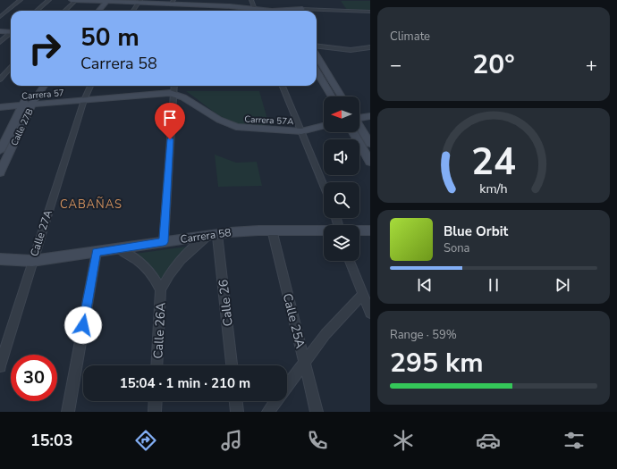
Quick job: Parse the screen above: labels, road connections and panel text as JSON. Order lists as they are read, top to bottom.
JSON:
{
  "streets": {
    "main road": [
      "Carrera 57",
      "Carrera 57A",
      "Calle 27B",
      "Carrera 58"
    ],
    "street": [
      "Calle 27A",
      "Calle 26",
      "Calle 25A",
      "Calle 26A"
    ]
  },
  "crossings": [
    ["Carrera 57", "Carrera 57A"],
    ["Carrera 57", "Calle 27B"],
    ["Carrera 57", "Calle 27A"],
    ["Calle 27A", "Carrera 58"],
    ["Carrera 58", "Calle 26"],
    ["Carrera 58", "Calle 25A"],
    ["Carrera 58", "Calle 26A"],
    ["Calle 26", "Calle 26A"]
  ],
  "districts": ["CABAÑAS"],
  "north": "left",
  "page": {
    "tile": [
      "Climate",
      ["Range · 59%", "295 km"]
    ],
    "turn": ["50 m", "Carrera 58"],
    "heat": ["−", "20°", "+"],
    "song": ["Blue Orbit", "Sona"],
    "limit": "30",
    "trip": "15:04 · 1 min · 210 m",
    "tabs": "15:03",
    "gauge": ["24", "km/h"]
  }
}
